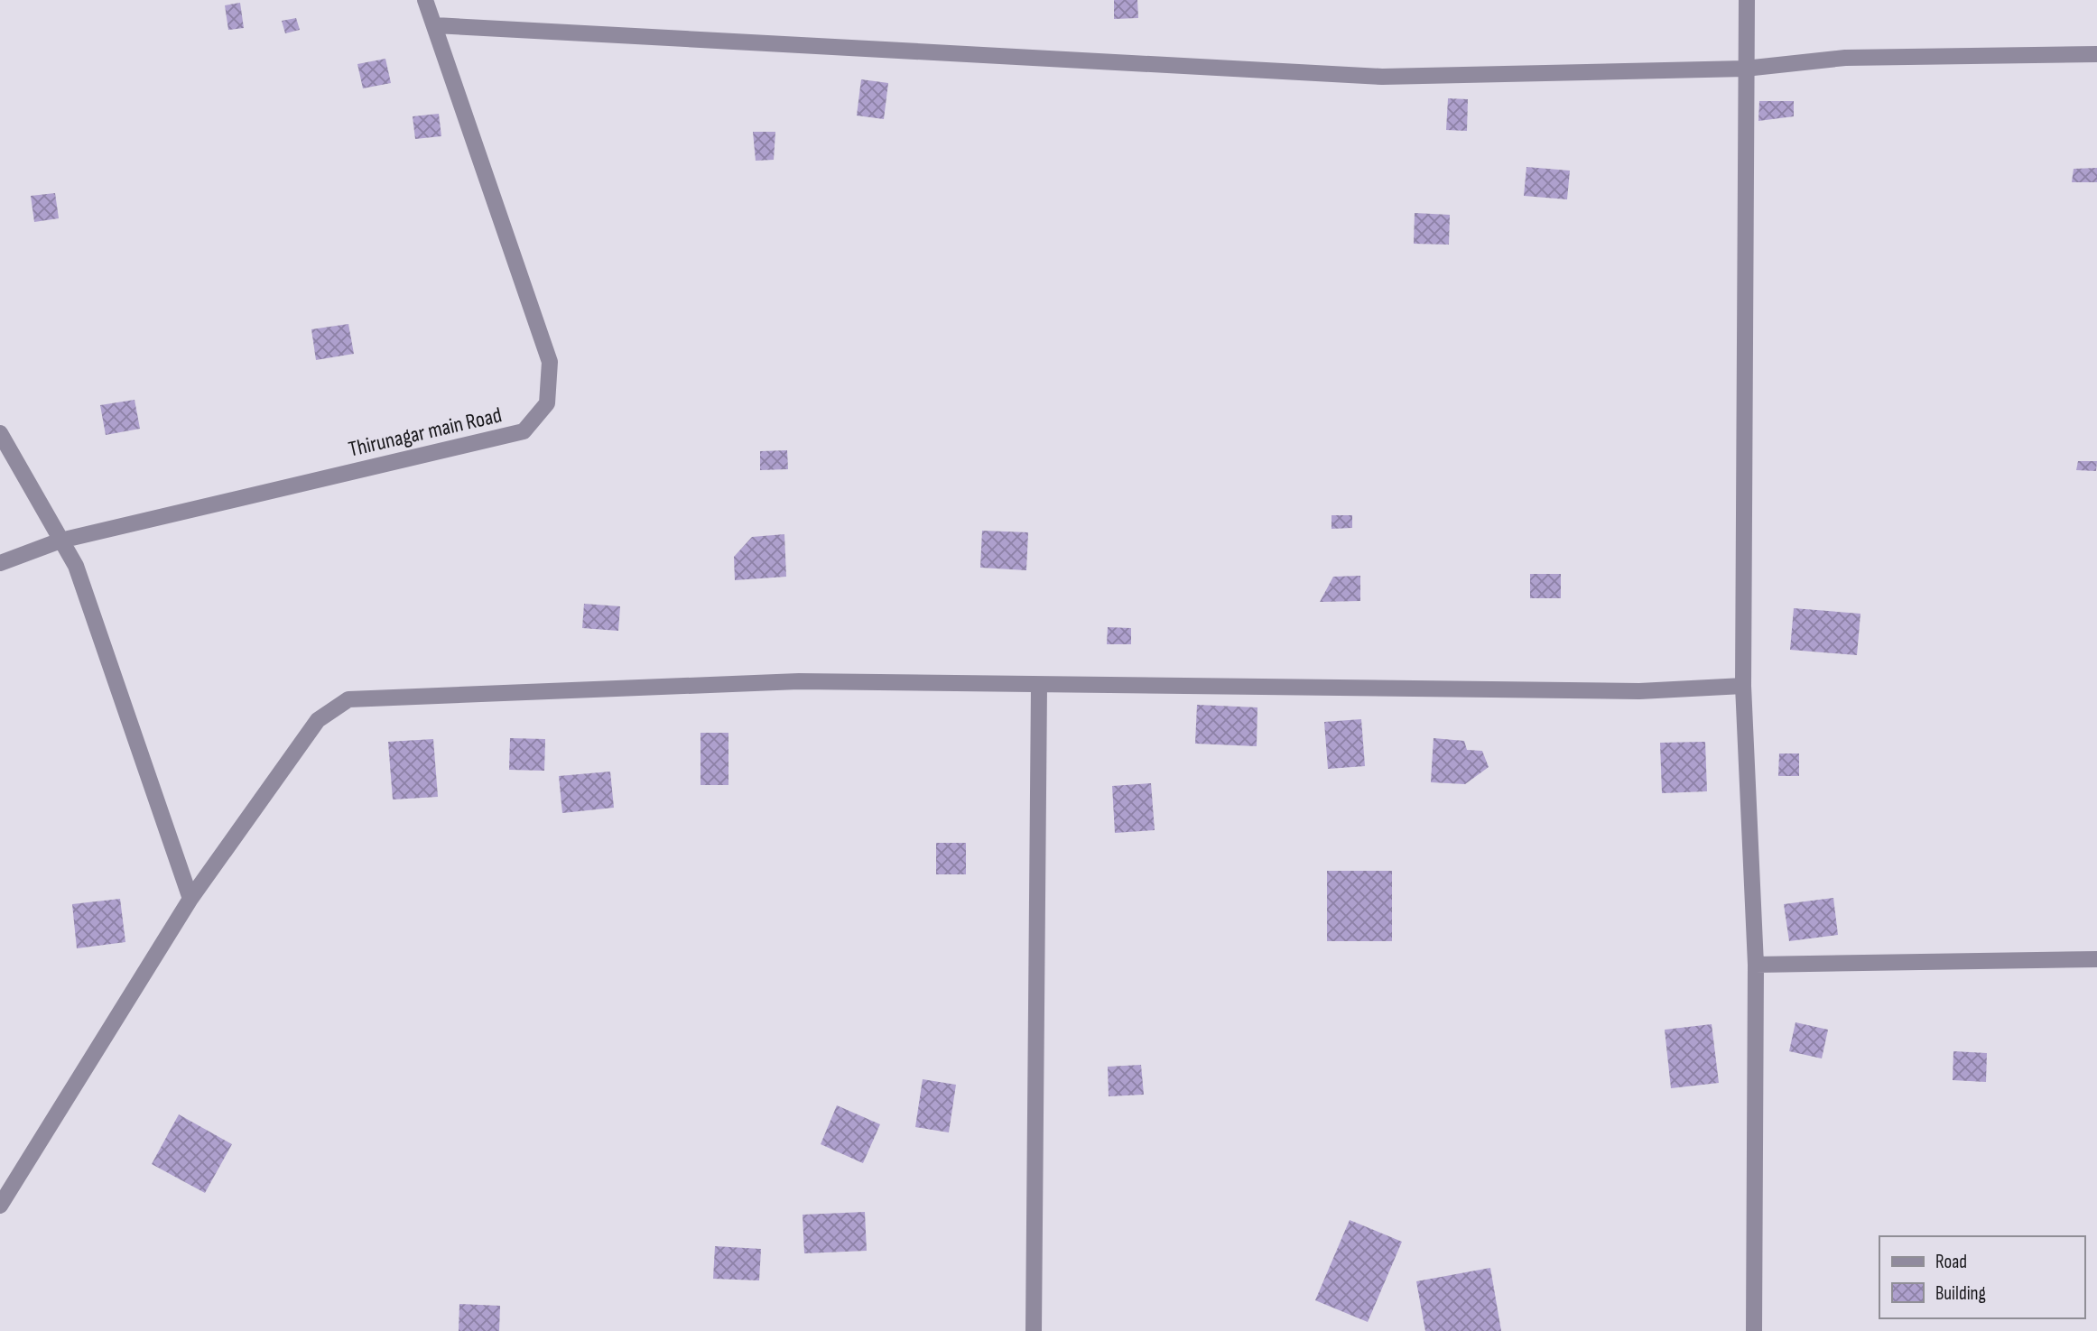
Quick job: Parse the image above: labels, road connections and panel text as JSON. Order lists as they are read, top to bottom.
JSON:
{
  "streets": {
    "street": ["Thirunagar main Road"]
  },
  "legend": ["Road", "Building"]
}
